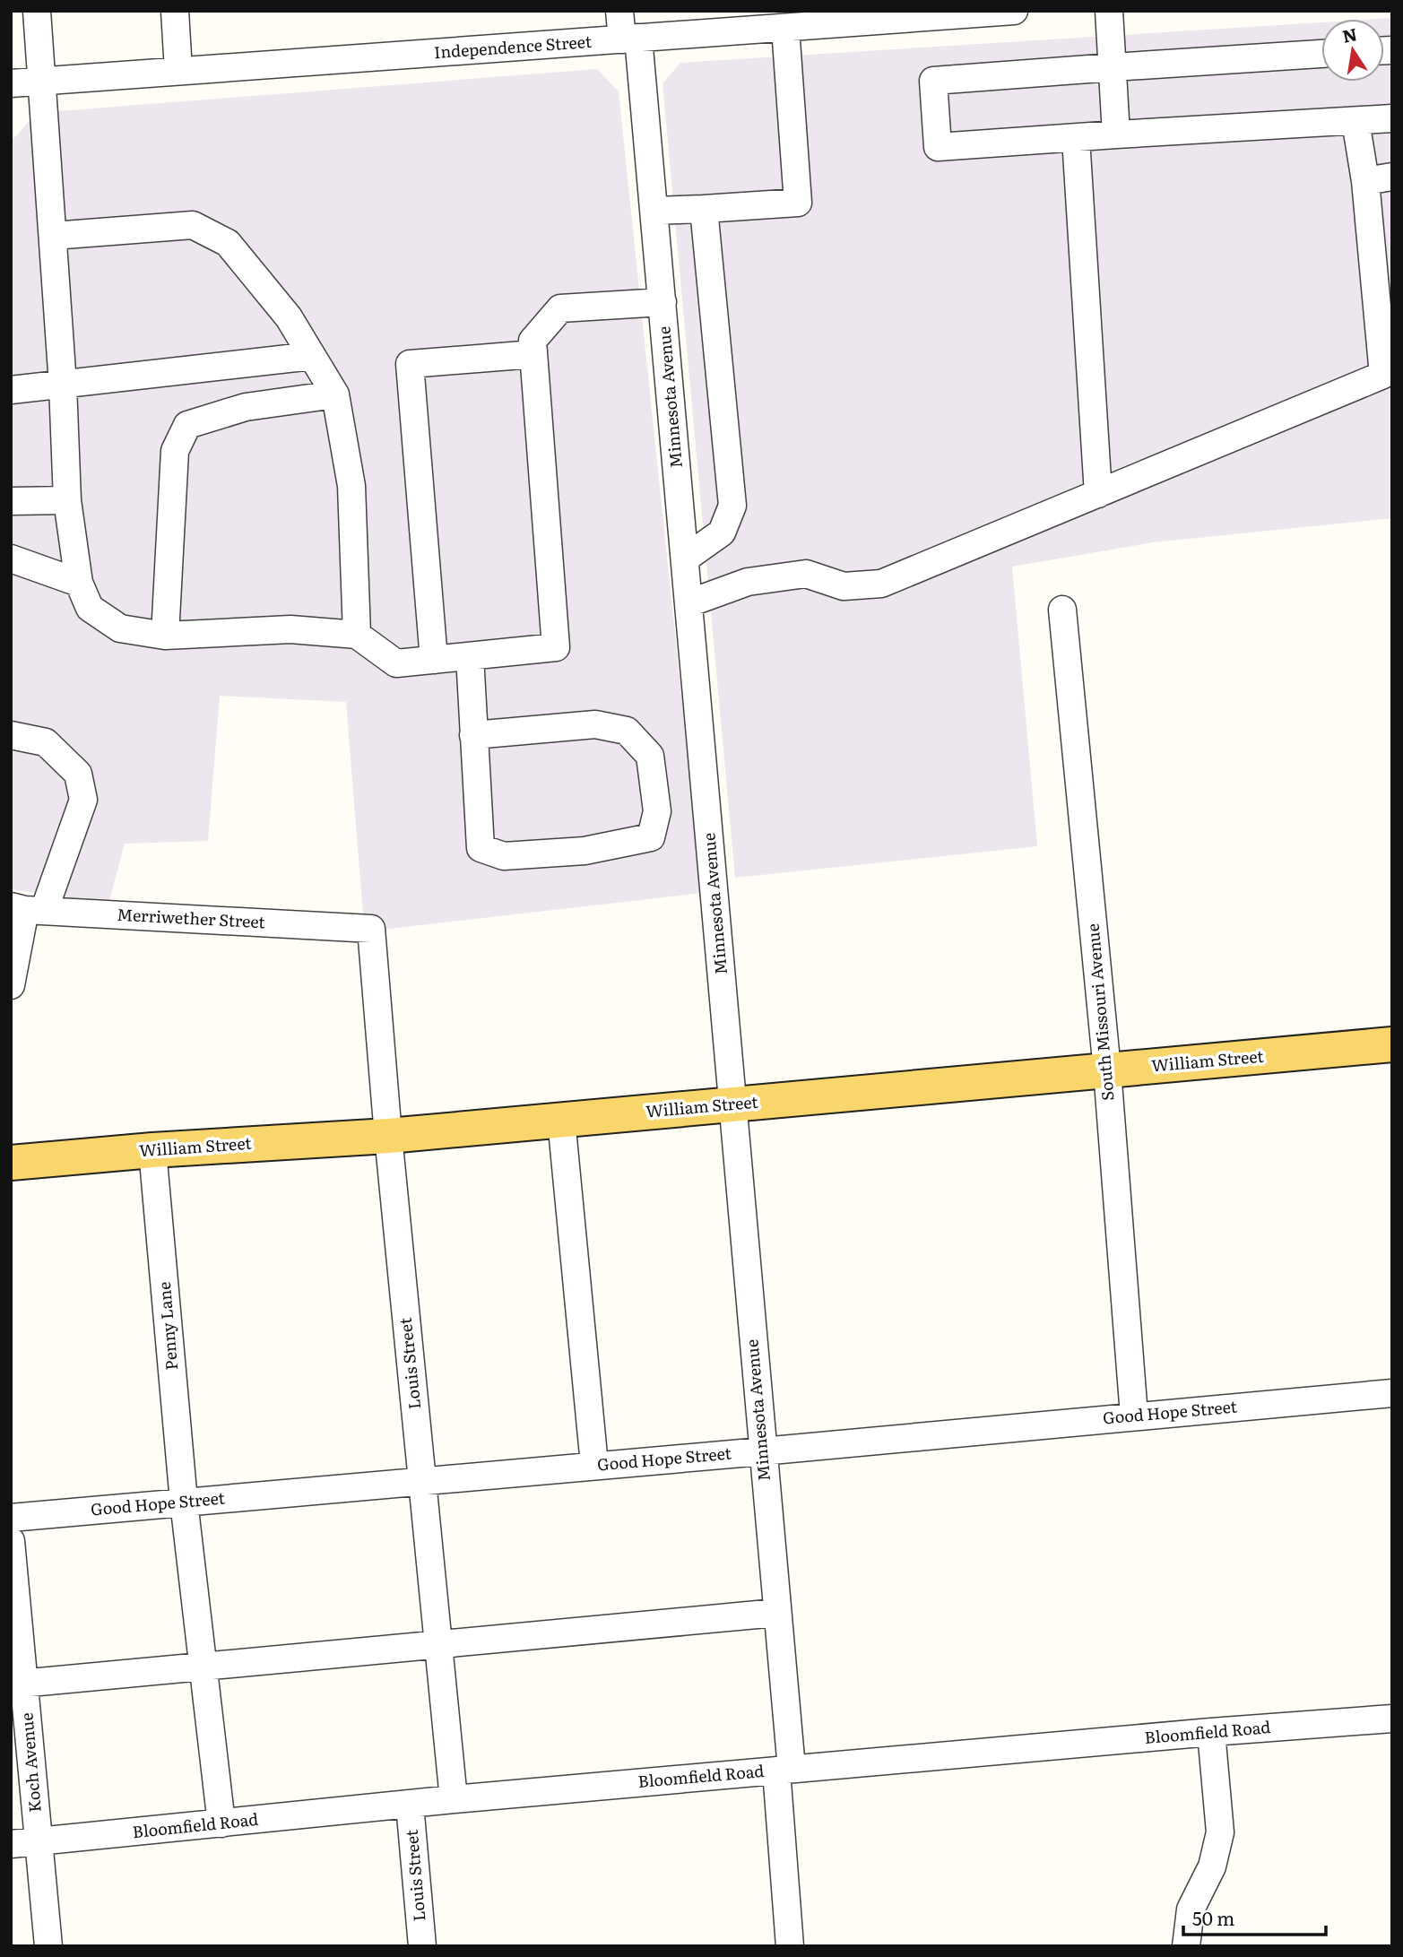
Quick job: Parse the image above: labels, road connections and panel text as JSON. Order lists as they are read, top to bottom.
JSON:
{
  "streets": {
    "main road": ["William Street"],
    "street": [
      "Independence Street",
      "Minnesota Avenue",
      "Merriwether Street",
      "South Missouri Avenue",
      "Penny Lane",
      "Louis Street",
      "Good Hope Street",
      "Bloomfield Road",
      "Koch Avenue"
    ]
  },
  "crossings": [
    ["Independence Street", "Minnesota Avenue"],
    ["Minnesota Avenue", "William Street"],
    ["Minnesota Avenue", "Good Hope Street"],
    ["Minnesota Avenue", "Bloomfield Road"],
    ["Merriwether Street", "Louis Street"],
    ["South Missouri Avenue", "William Street"],
    ["South Missouri Avenue", "Good Hope Street"],
    ["William Street", "Penny Lane"],
    ["William Street", "Louis Street"],
    ["Penny Lane", "Good Hope Street"],
    ["Penny Lane", "Bloomfield Road"],
    ["Louis Street", "Good Hope Street"],
    ["Louis Street", "Bloomfield Road"],
    ["Bloomfield Road", "Koch Avenue"]
  ],
  "scale_bar": "50 m",
  "north": "top"
}
